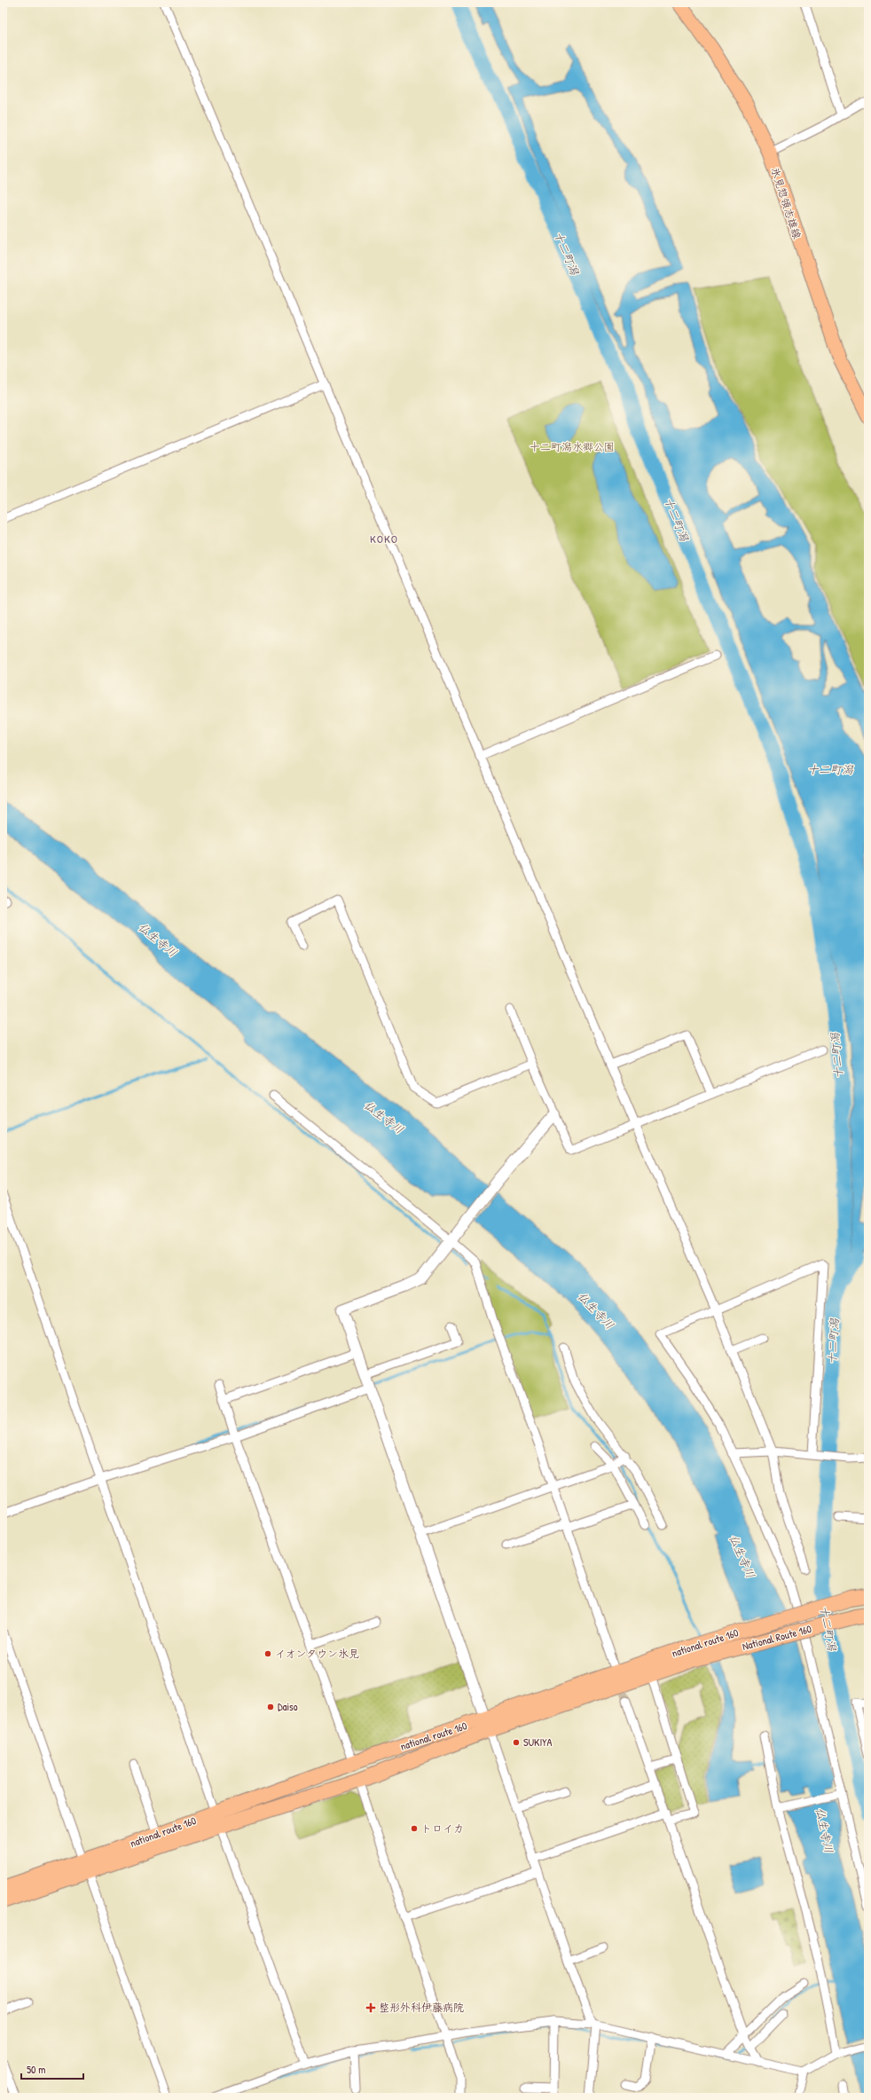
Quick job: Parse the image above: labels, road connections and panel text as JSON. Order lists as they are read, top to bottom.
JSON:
{
  "streets": {
    "highway": ["National Route 160", "national route 160"],
    "main road": ["氷見惣領志雄線"]
  },
  "crossings": [
    ["National Route 160", "national route 160"]
  ],
  "districts": ["KOKO"],
  "water": ["十二町潟", "仏生寺川"],
  "parks": ["十二町潟水郷公園"],
  "places": {
    "other": [
      "イオンタウン氷見",
      "Daiso",
      "SUKIYA",
      "トロイカ"
    ],
    "health": ["整形外科伊藤病院"]
  },
  "scale_bar": "50 m"
}
